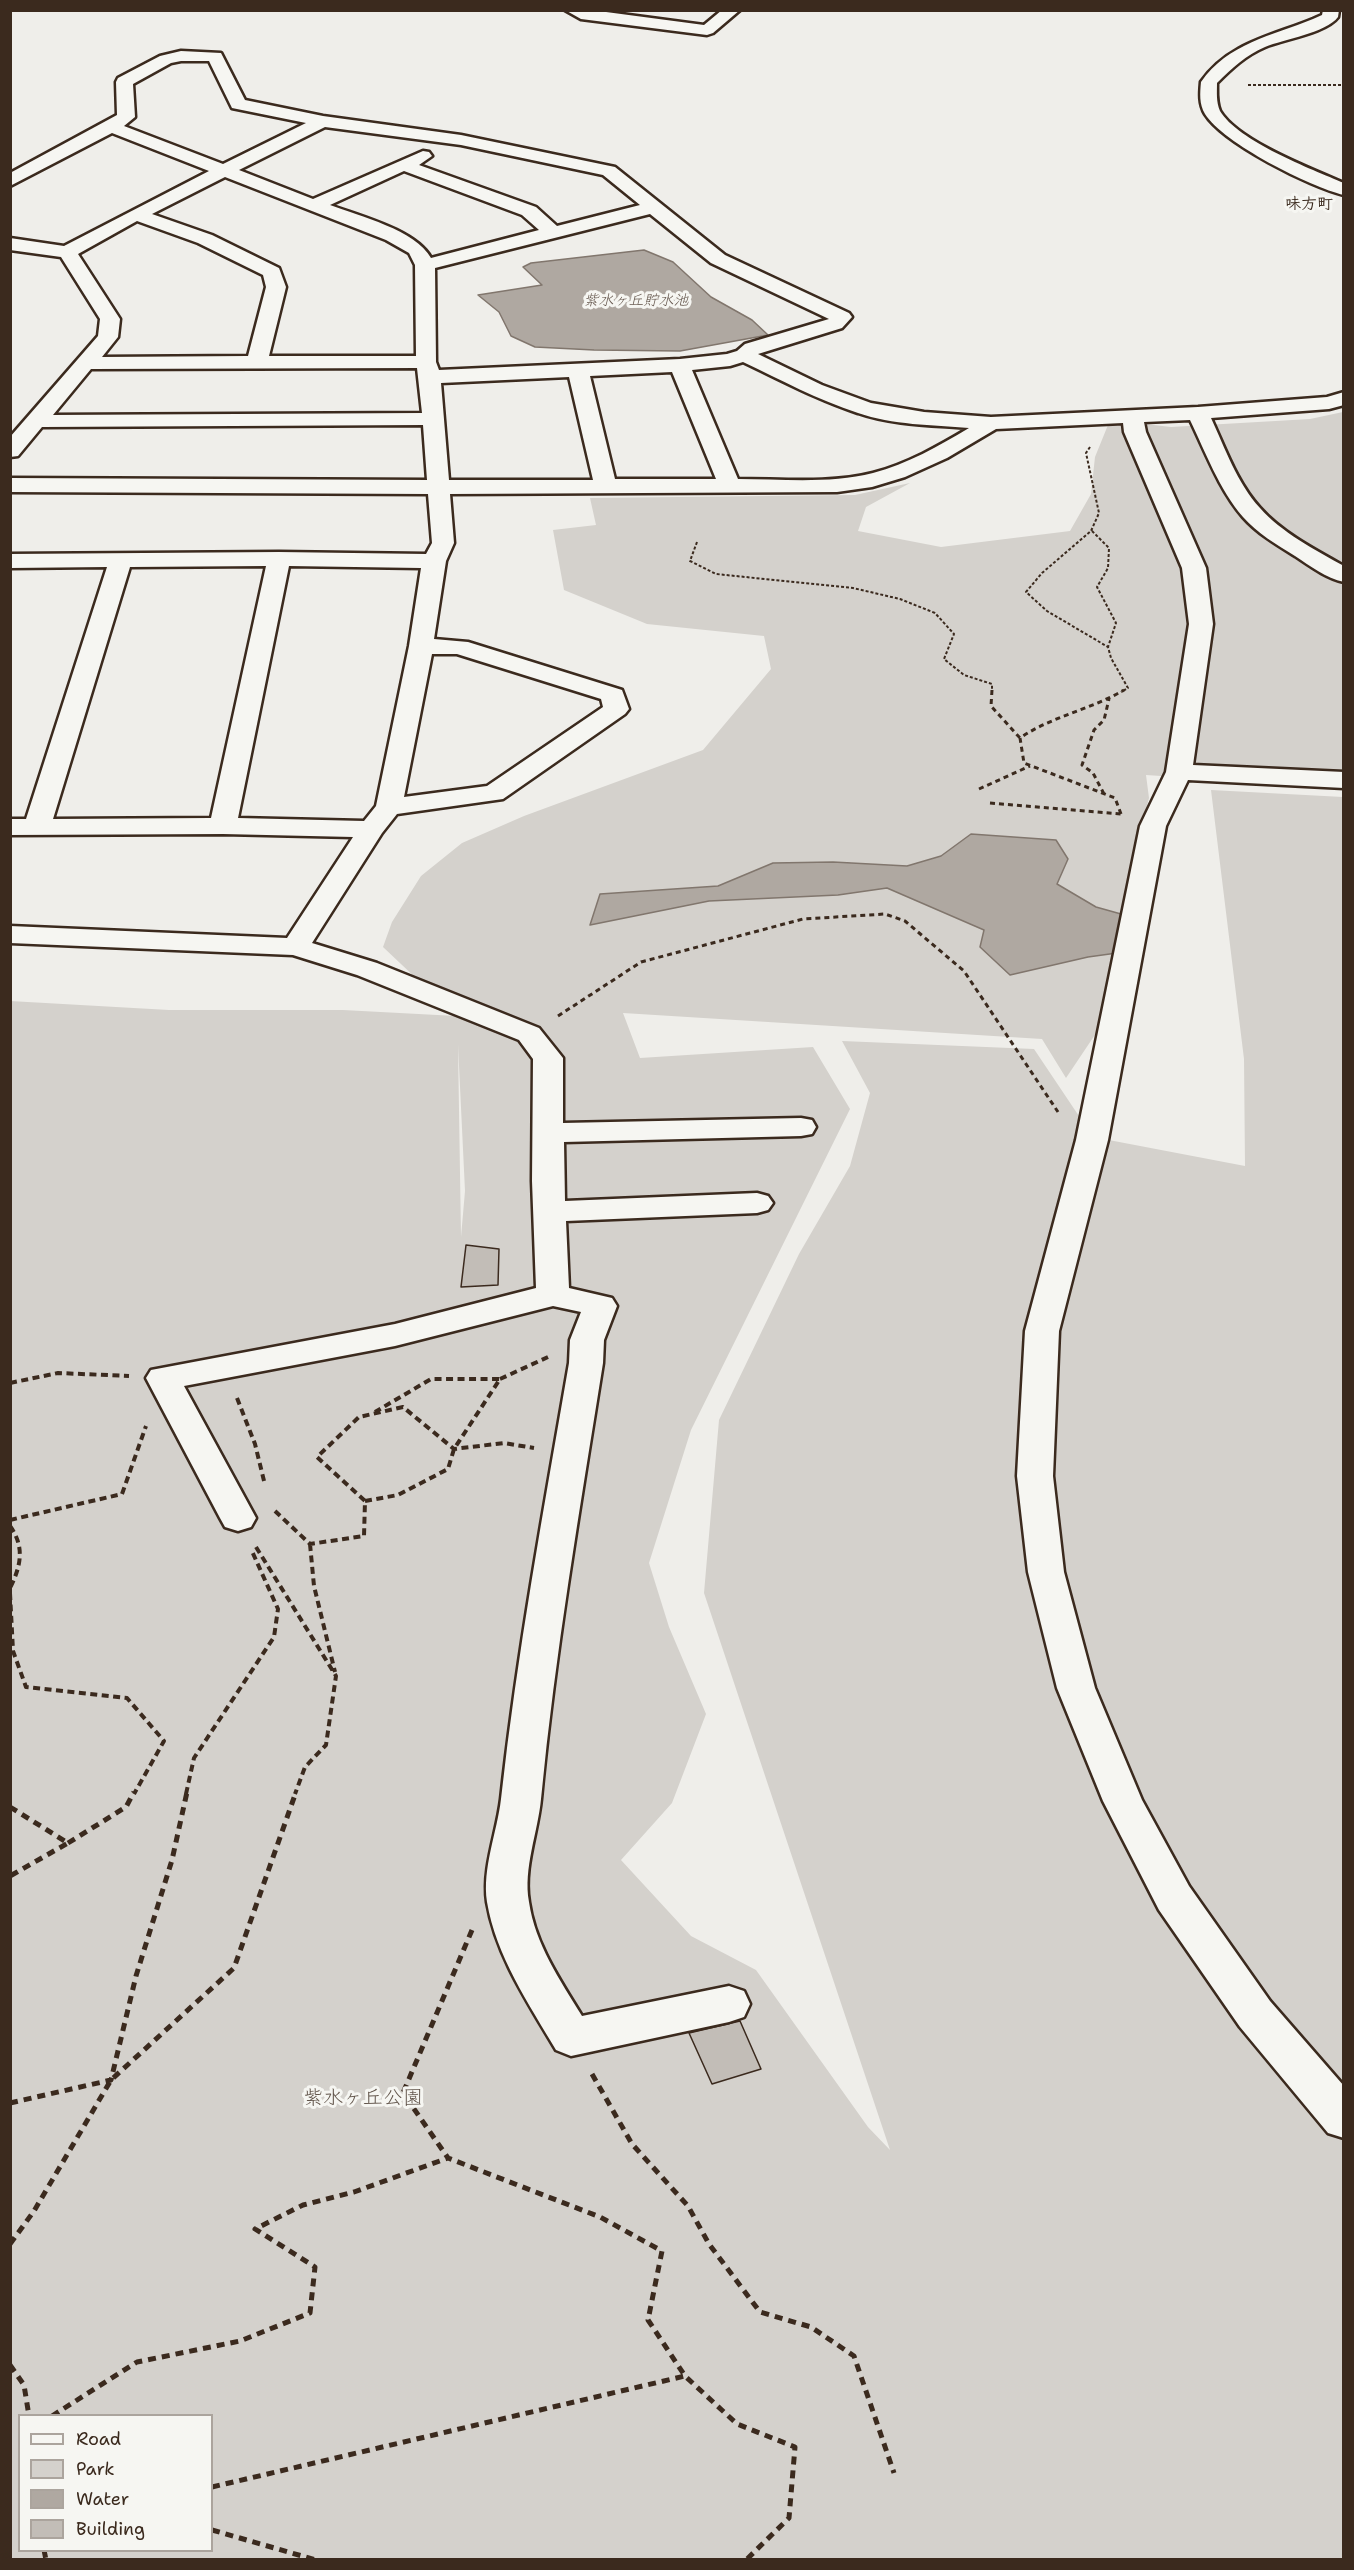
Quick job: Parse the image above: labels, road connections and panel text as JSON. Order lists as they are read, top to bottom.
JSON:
{
  "districts": ["味方町"],
  "water": ["紫水ヶ丘貯水池"],
  "parks": ["紫水ヶ丘公園"],
  "legend": [
    "Road",
    "Park",
    "Water",
    "Building"
  ]
}
